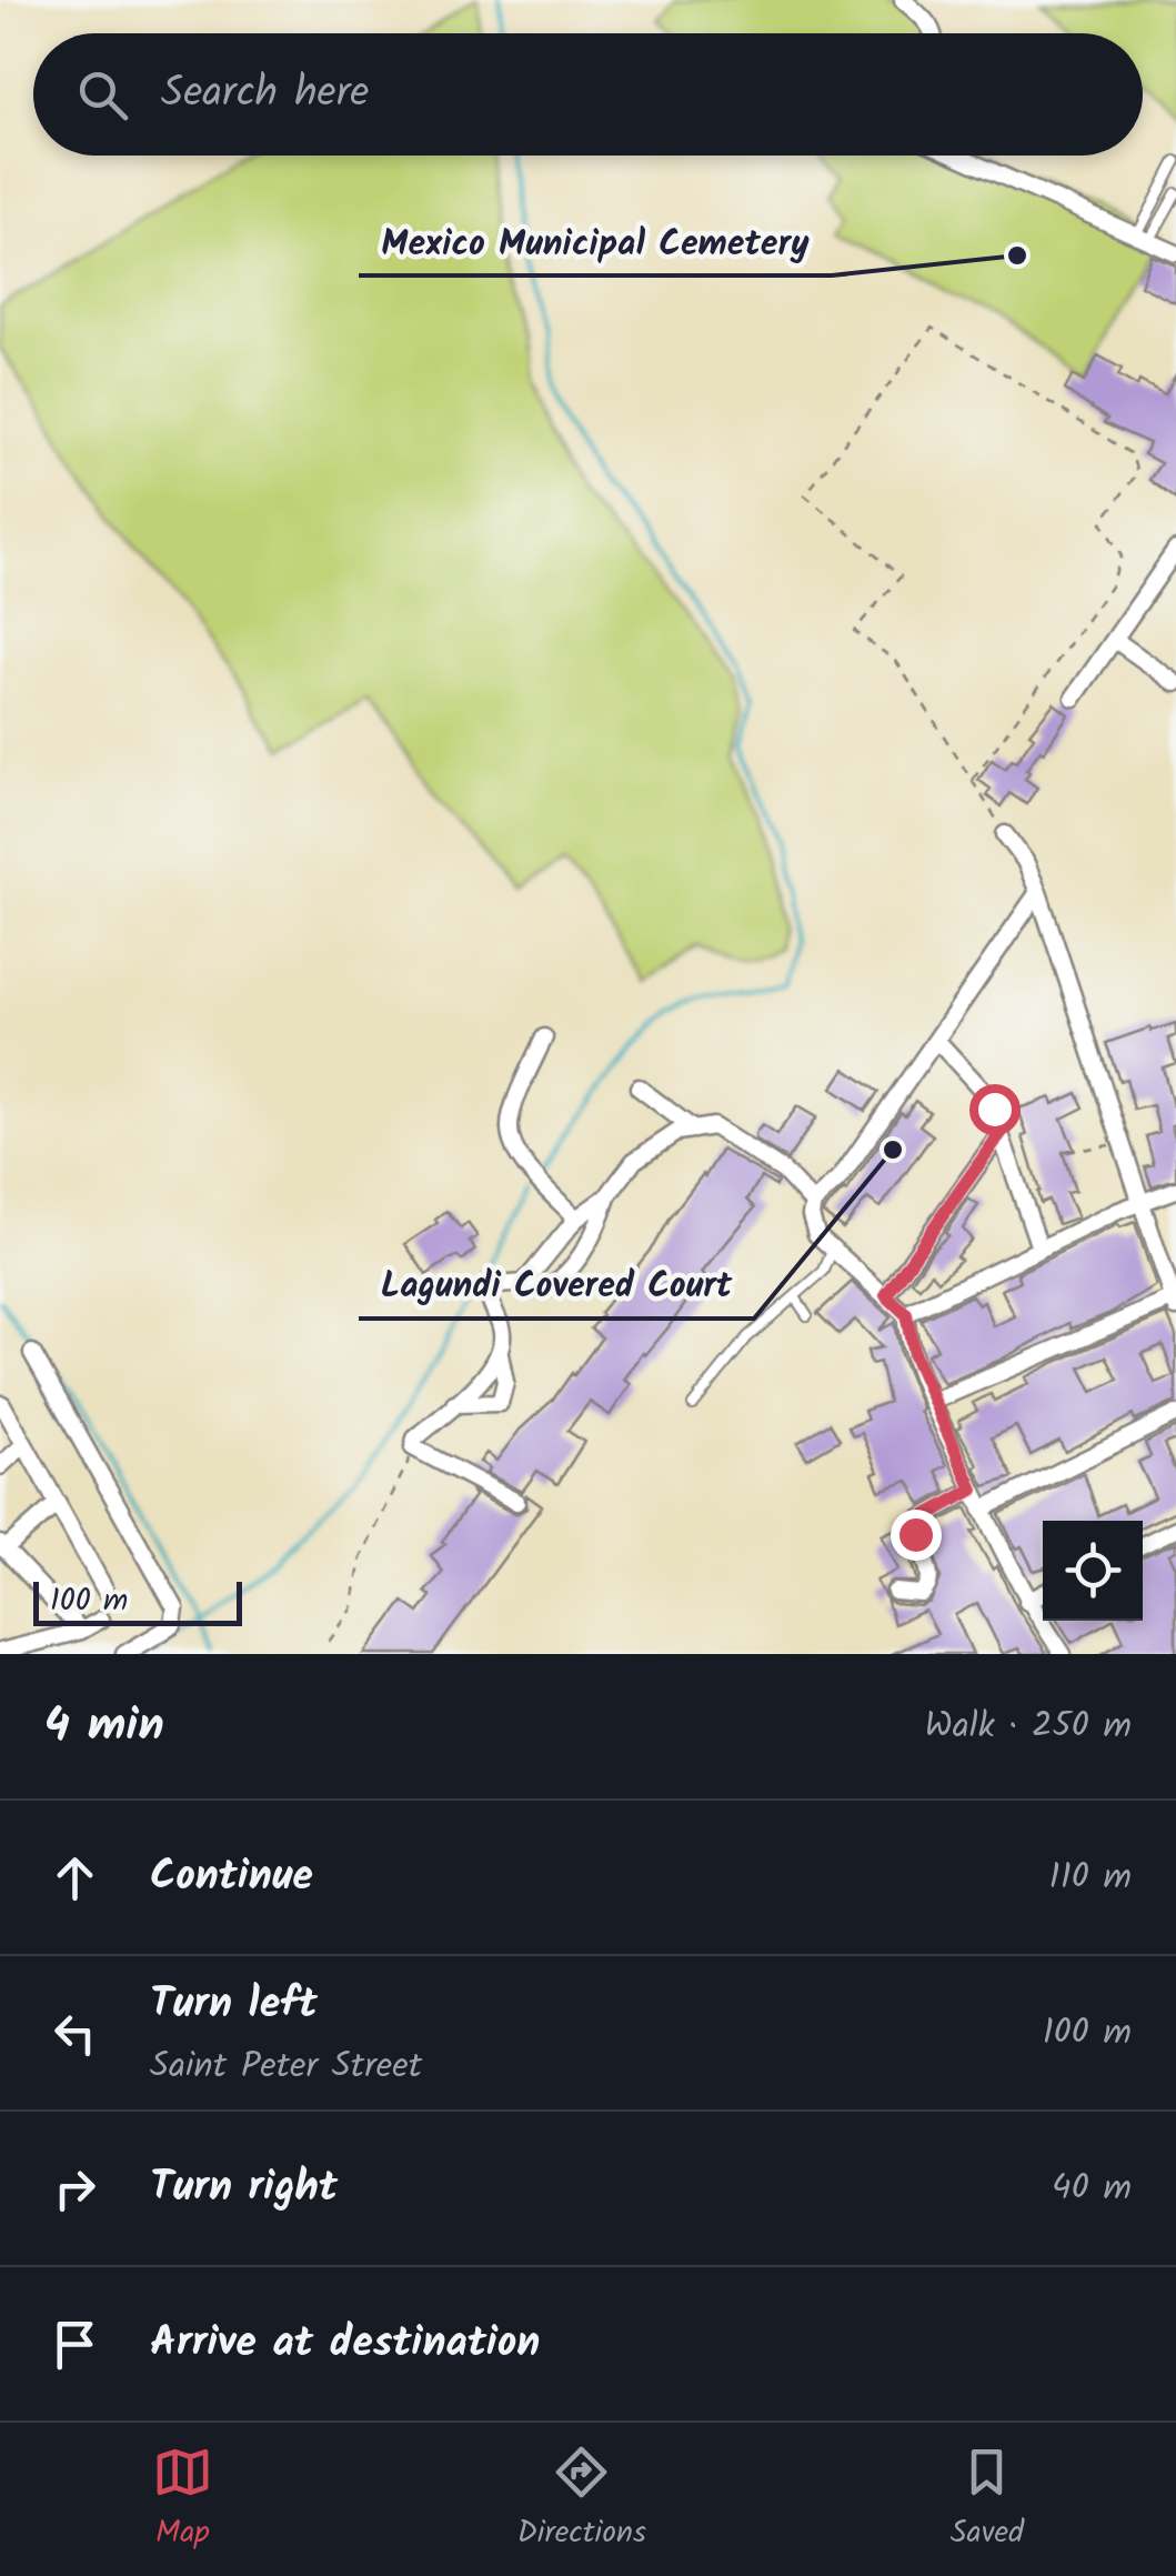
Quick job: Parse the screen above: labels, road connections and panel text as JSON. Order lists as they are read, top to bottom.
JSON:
{
  "places": ["Mexico Municipal Cemetery", "Lagundi Covered Court"],
  "scale_bar": "100 m",
  "page": {
    "search": "Search here",
    "scale": "100 m",
    "heading": ["4 min", "Walk · 250 m"],
    "list": [
      ["Continue", "110 m"],
      ["Turn left", "Saint Peter Street", "100 m"],
      ["Turn right", "40 m"],
      "Arrive at destination"
    ],
    "nav": ["Map", "Directions", "Saved"]
  }
}
